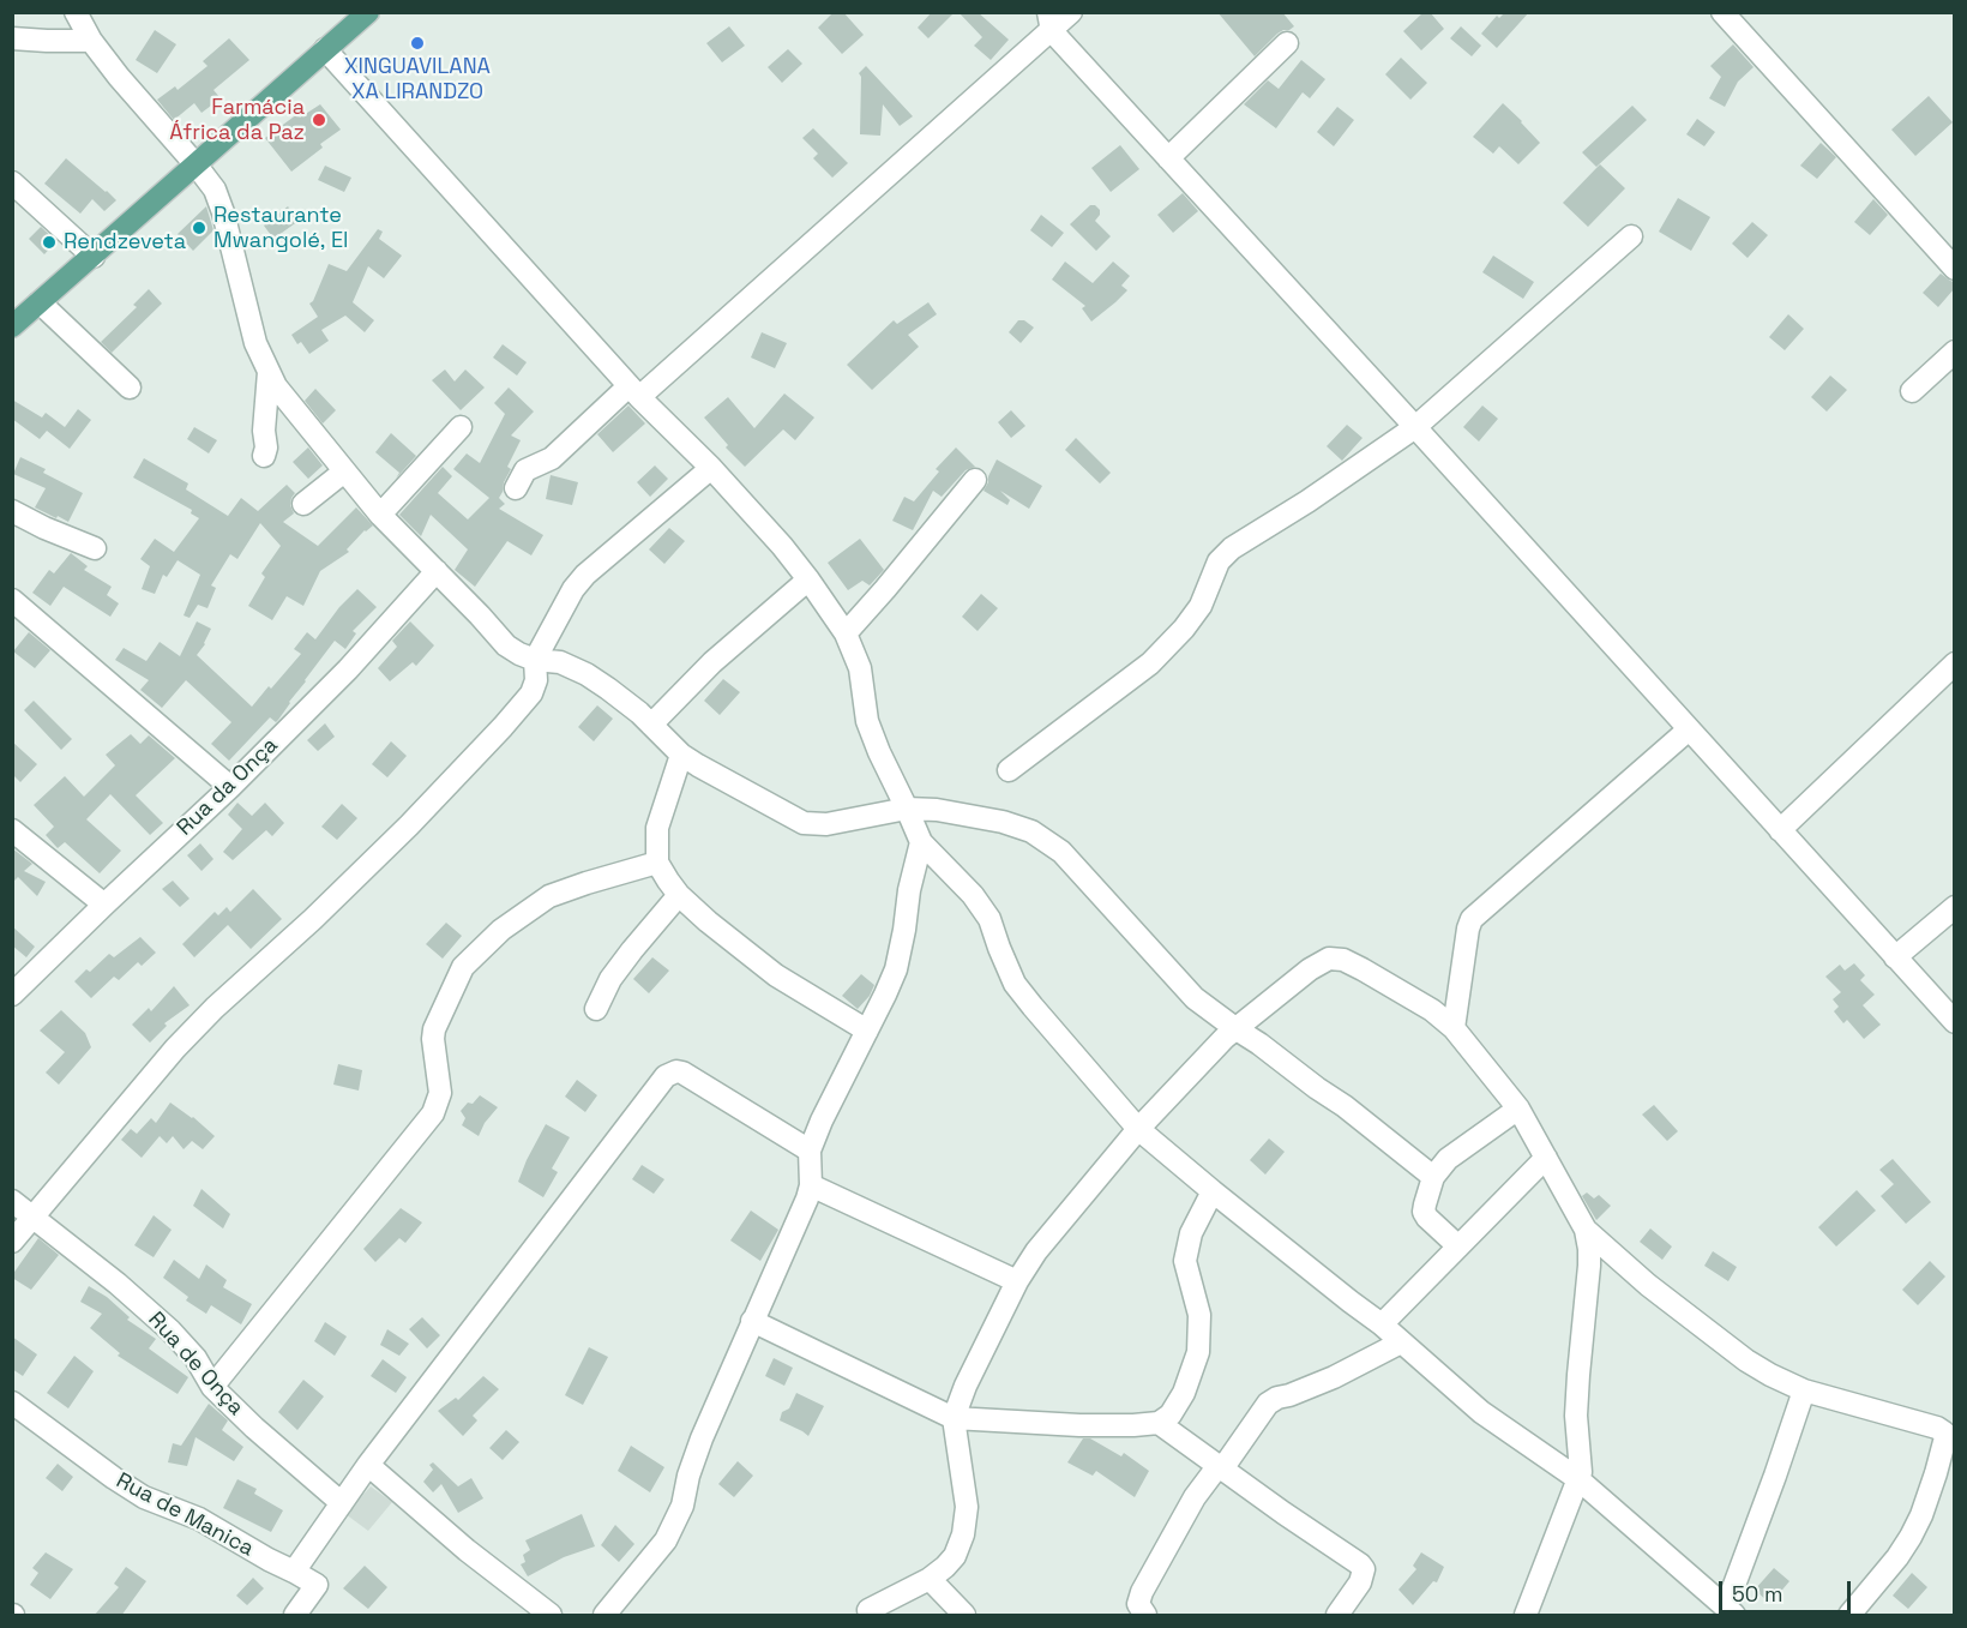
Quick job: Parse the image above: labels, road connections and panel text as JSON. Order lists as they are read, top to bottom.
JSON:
{
  "streets": {
    "street": ["Rua da Onça", "Rua de Onça", "Rua de Manica"]
  },
  "places": [
    "XINGUAVILANA XA LIRANDZO",
    "Farmácia África da Paz",
    "Restaurante Mwangolé, El",
    "Rendzeveta"
  ],
  "scale_bar": "50 m"
}
